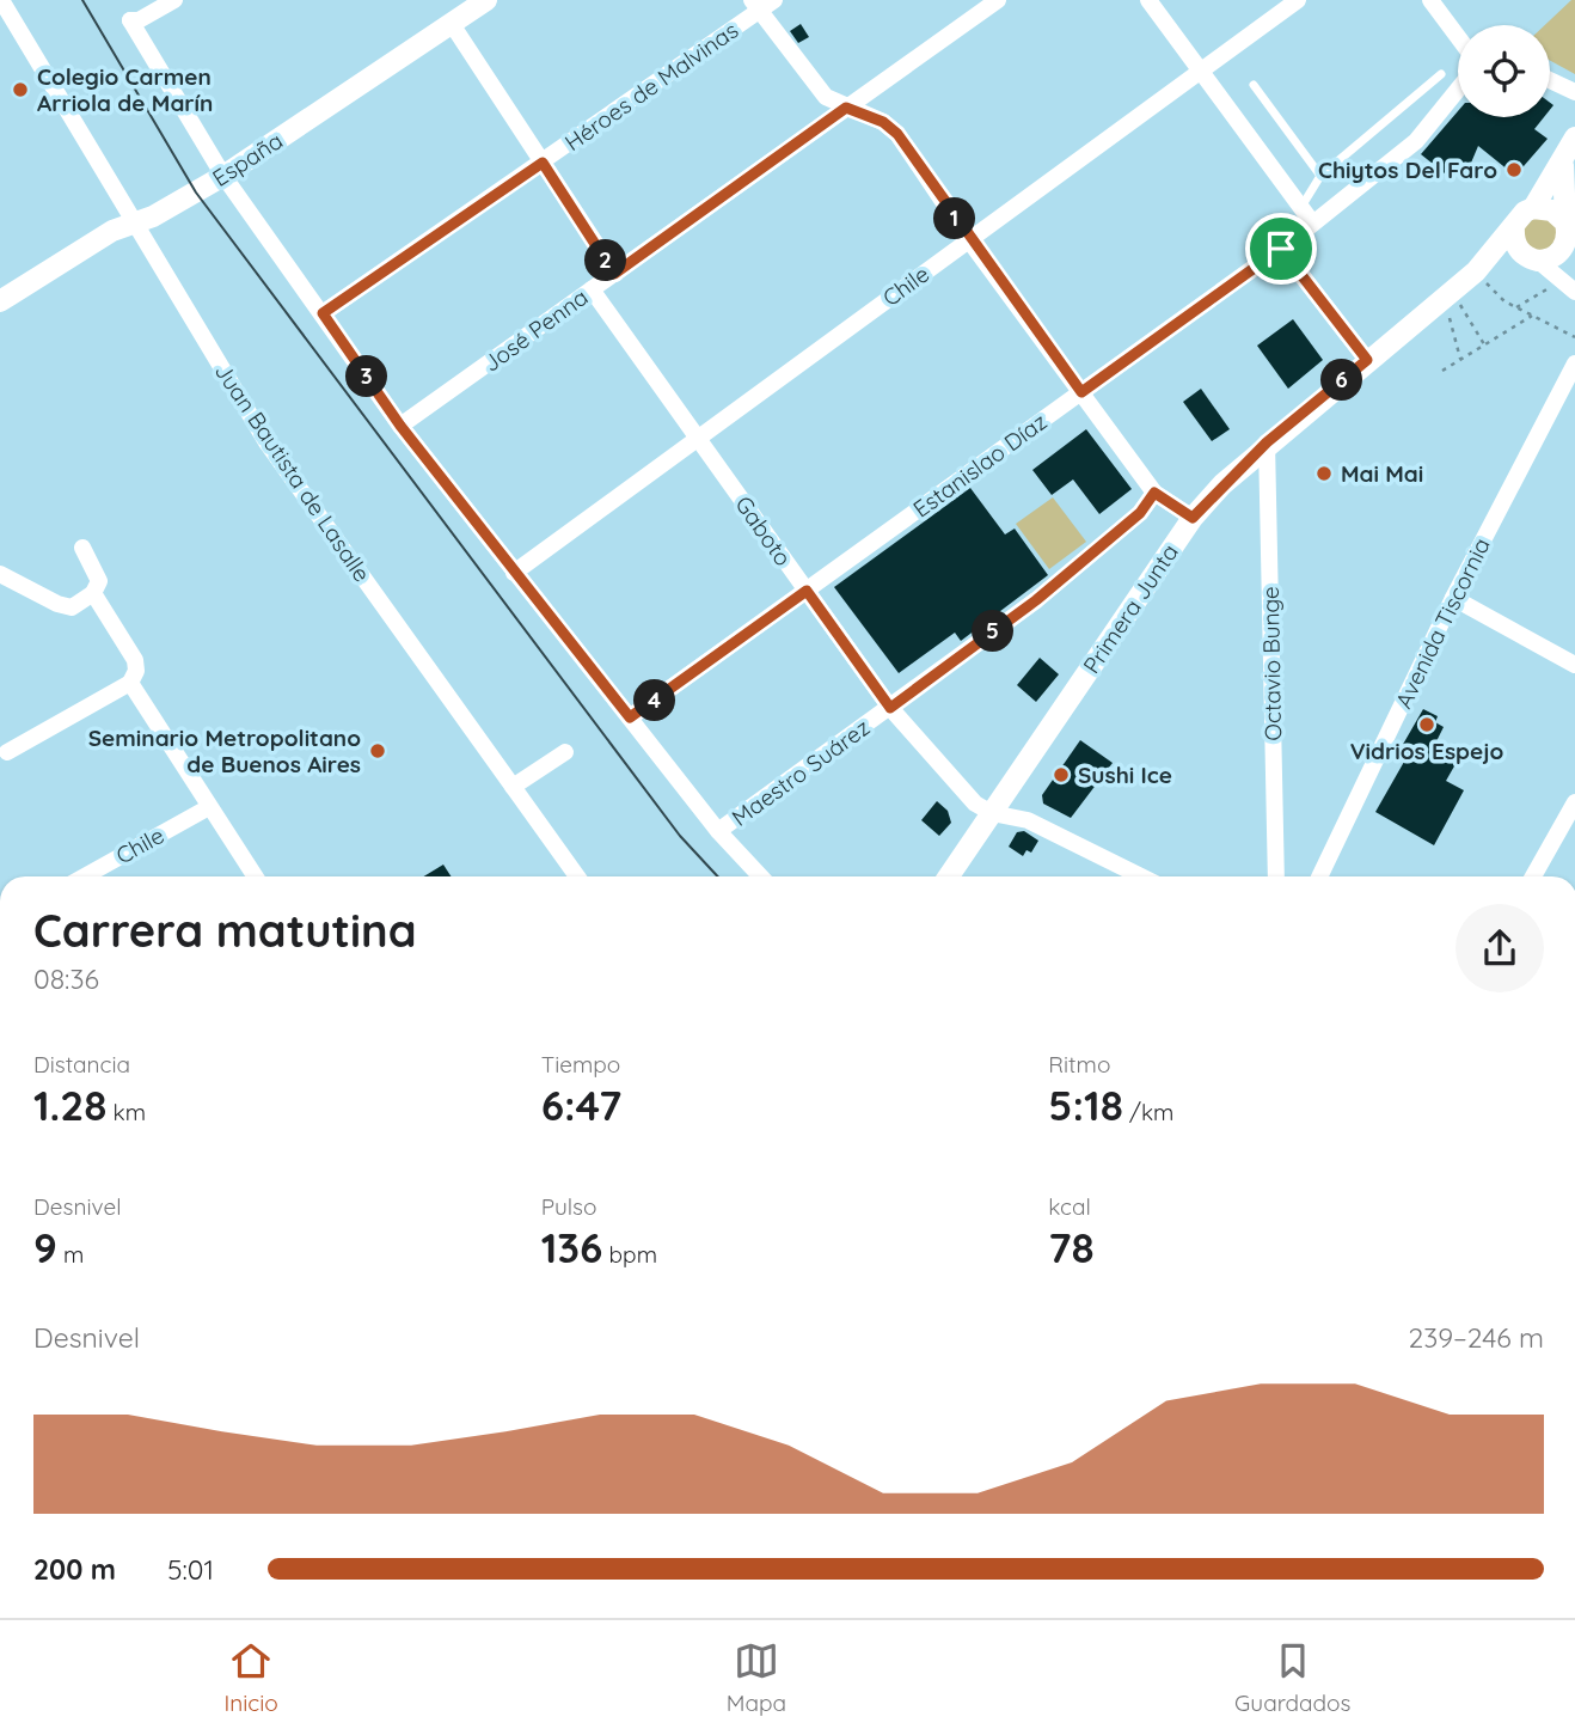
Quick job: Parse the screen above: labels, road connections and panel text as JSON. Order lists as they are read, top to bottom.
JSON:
{
  "streets": {
    "street": [
      "Héroes de Malvinas",
      "España",
      "Chile",
      "José Penna",
      "Estanislao Díaz",
      "Juan Bautista de Lasalle",
      "Gaboto",
      "Primera Junta",
      "Avenida Tiscornia",
      "Octavio Bunge",
      "Maestro Suárez"
    ]
  },
  "crossings": [
    ["España", "Juan Bautista de Lasalle"],
    ["Chile", "Gaboto"],
    ["José Penna", "Gaboto"],
    ["Estanislao Díaz", "Gaboto"],
    ["Gaboto", "Primera Junta"],
    ["Gaboto", "Maestro Suárez"],
    ["Primera Junta", "Octavio Bunge"]
  ],
  "places": [
    "Colegio Carmen Arriola de Marín",
    "Chiytos Del Faro",
    "Mai Mai",
    "Vidrios Espejo",
    "Seminario Metropolitano de Buenos Aires",
    "Sushi Ice"
  ],
  "page": {
    "pins": [
      "1",
      "2",
      "3",
      "6",
      "5",
      "4"
    ],
    "heading": ["Carrera matutina", "08:36"],
    "stats": [
      ["Distancia", "1.28 km"],
      ["Tiempo", "6:47"],
      ["Ritmo", "5:18 /km"],
      ["Desnivel", "9 m"],
      ["Pulso", "136 bpm"],
      ["kcal", "78"]
    ],
    "chart": ["Desnivel", "239–246 m"],
    "list": [
      {
        "name": "200 m",
        "note": "5:01"
      }
    ],
    "tabs": ["Inicio", "Mapa", "Guardados"]
  }
}
